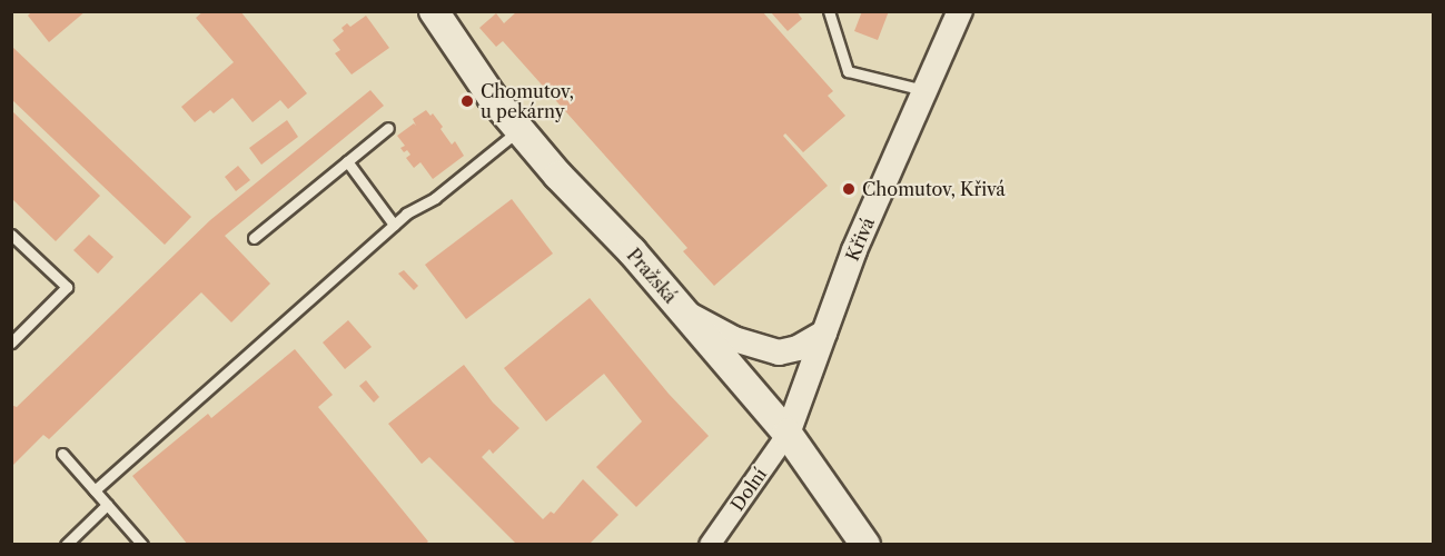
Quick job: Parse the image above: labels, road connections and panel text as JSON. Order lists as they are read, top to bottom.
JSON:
{
  "streets": {
    "main road": ["Pražská"],
    "street": ["Křivá", "Dolní"]
  },
  "crossings": [
    ["Křivá", "Pražská"],
    ["Křivá", "Dolní"],
    ["Pražská", "Dolní"]
  ],
  "places": ["Chomutov, u pekárny", "Chomutov, Křivá"]
}
